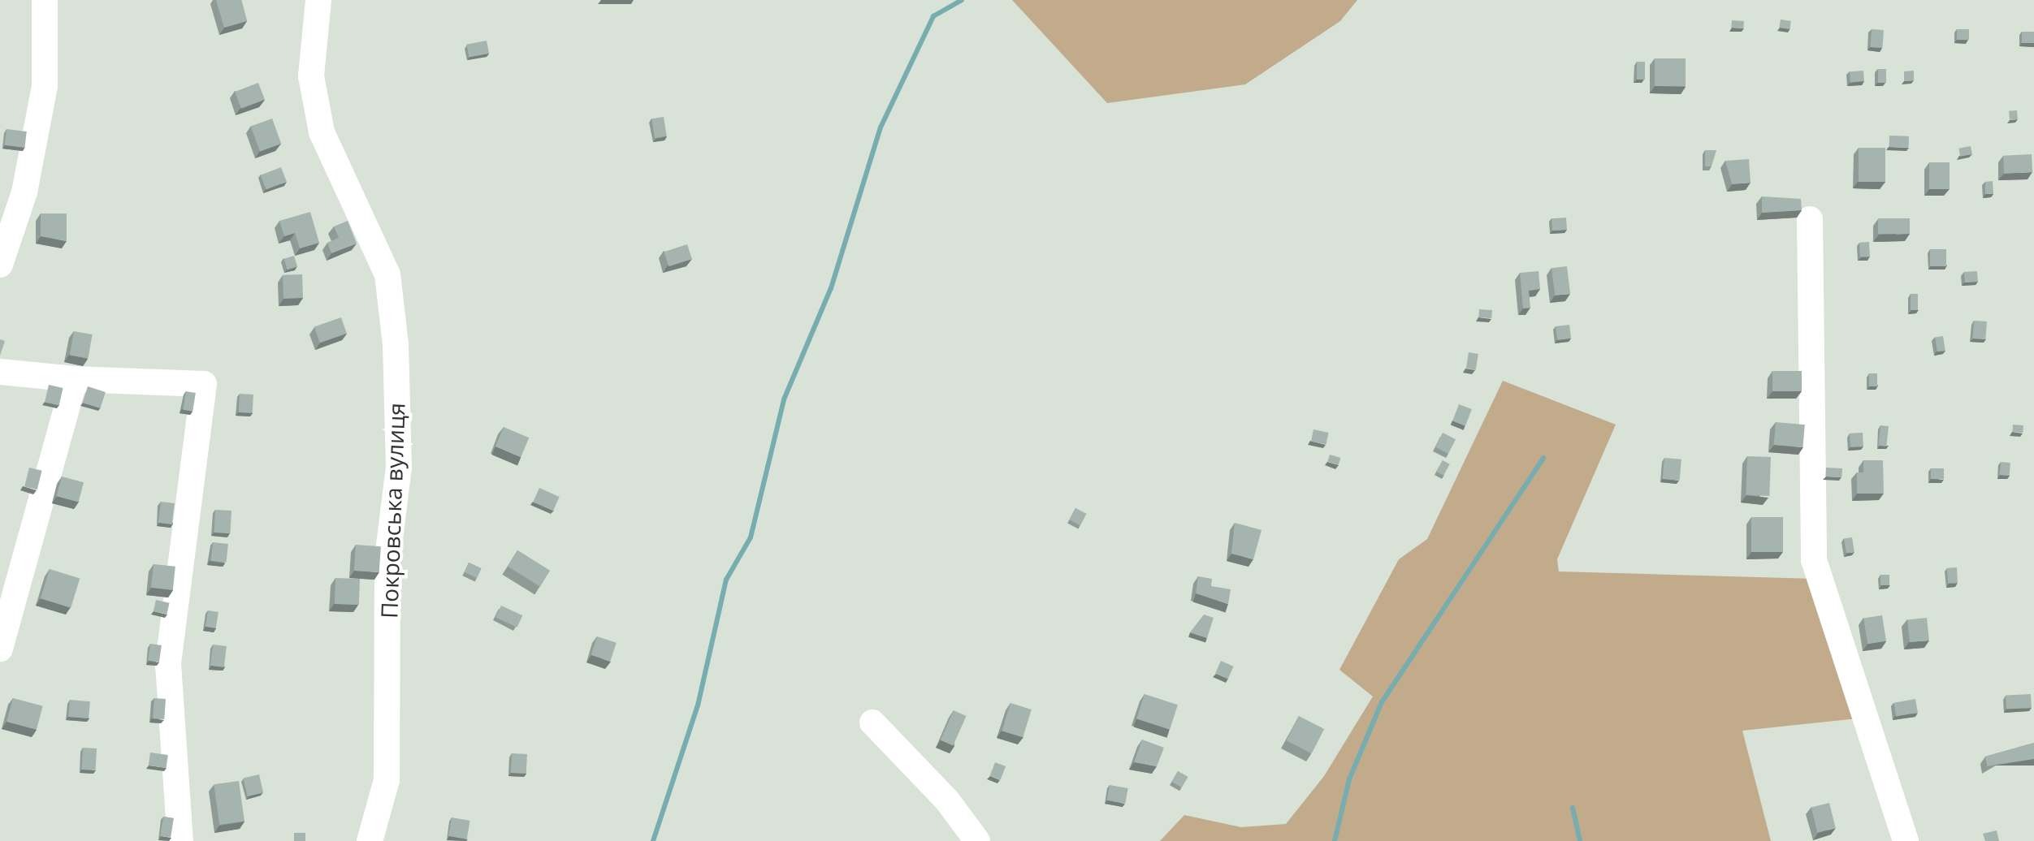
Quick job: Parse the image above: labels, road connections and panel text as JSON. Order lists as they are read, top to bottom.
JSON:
{
  "streets": {
    "street": ["Покровська вулиця"]
  }
}
